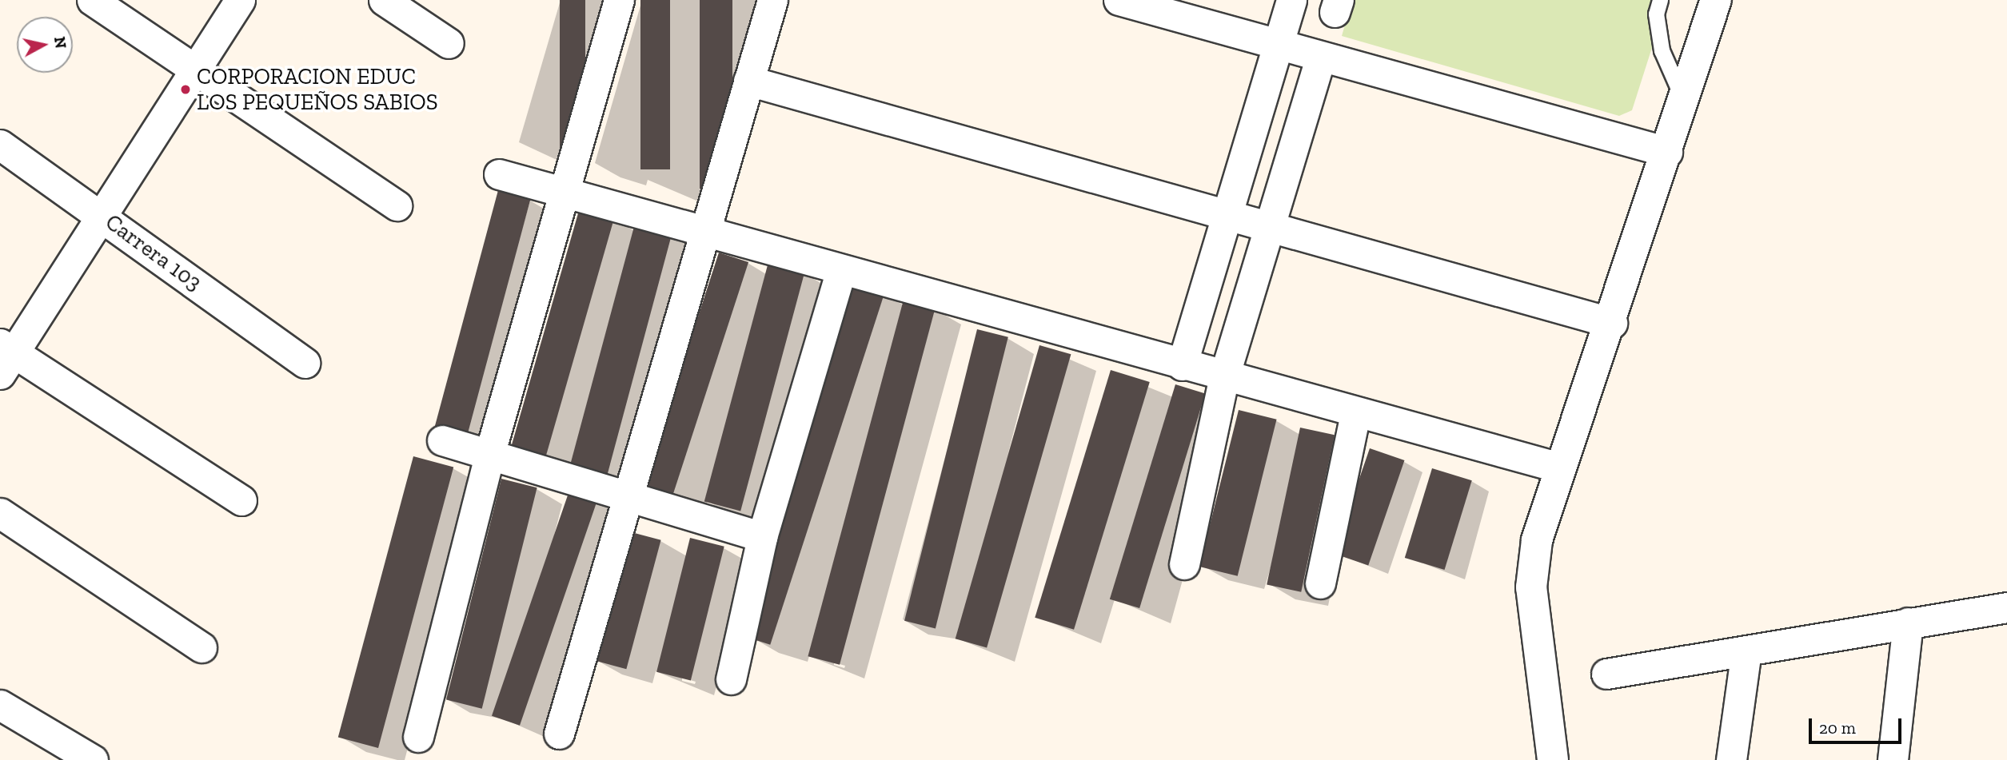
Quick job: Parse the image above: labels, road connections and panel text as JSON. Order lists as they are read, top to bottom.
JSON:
{
  "streets": {
    "street": ["Carrera 103"]
  },
  "places": ["CORPORACION EDUC LOS PEQUEÑOS SABIOS"],
  "scale_bar": "20 m",
  "north": "right"
}
